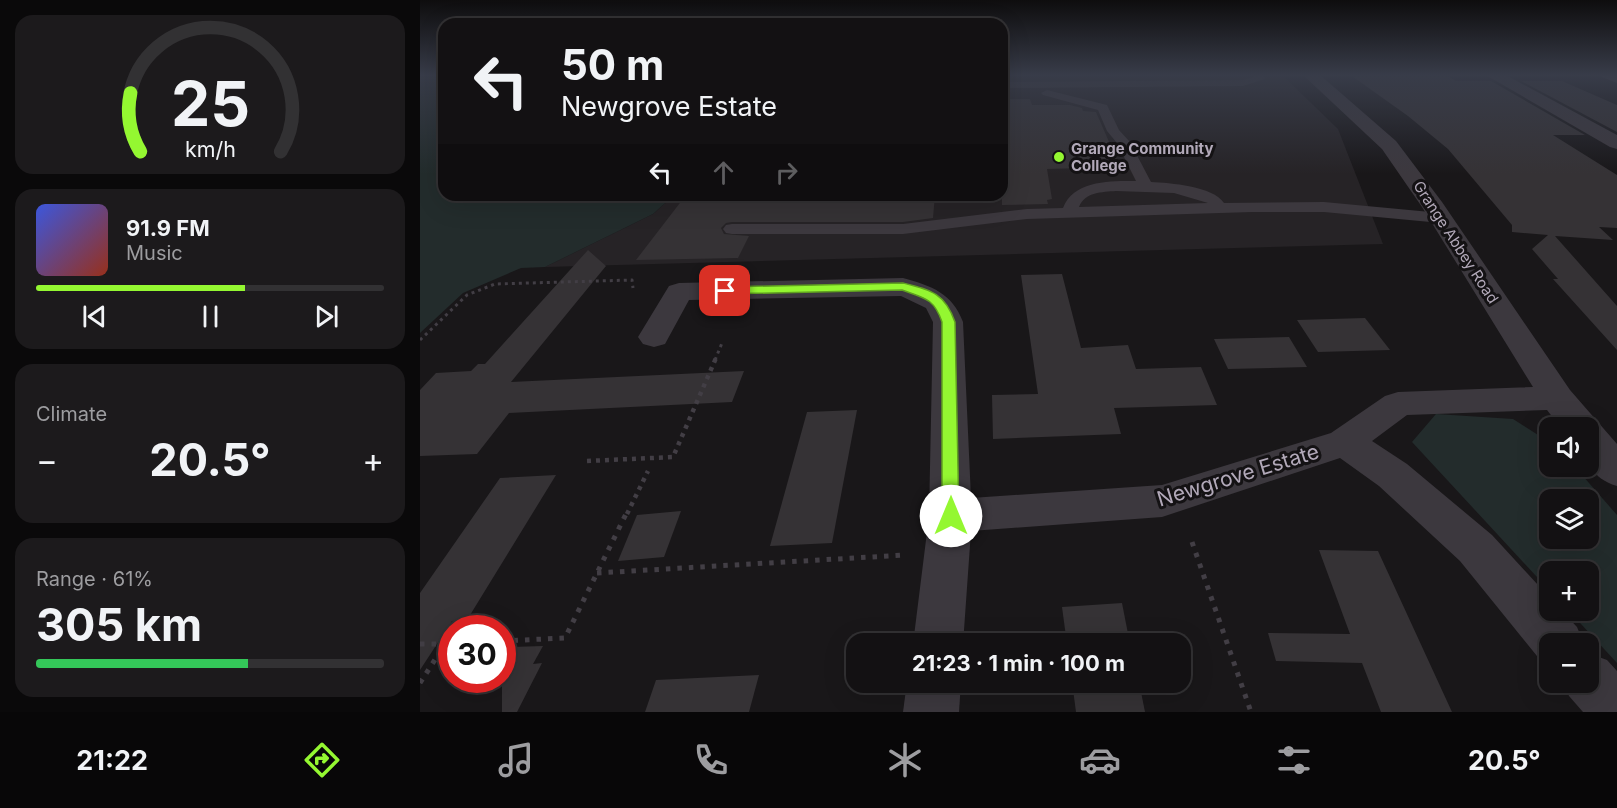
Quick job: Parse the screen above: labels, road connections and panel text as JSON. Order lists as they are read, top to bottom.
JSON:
{
  "streets": {
    "street": ["Grange Abbey Road", "Newgrove Estate"]
  },
  "crossings": [
    ["Grange Abbey Road", "Newgrove Estate"]
  ],
  "places": ["Grange Community College"],
  "page": {
    "turn": ["50 m", "Newgrove Estate"],
    "song": ["91.9 FM", "Music"],
    "tile": [
      "Climate",
      ["Range · 61%", "305 km"]
    ],
    "map_buttons": ["+", "−"],
    "heat": ["−", "20.5°", "+"],
    "limit": "30",
    "trip": "21:23 · 1 min · 100 m",
    "tabs": ["21:22", "20.5°"],
    "gauge": ["25", "km/h"]
  }
}
